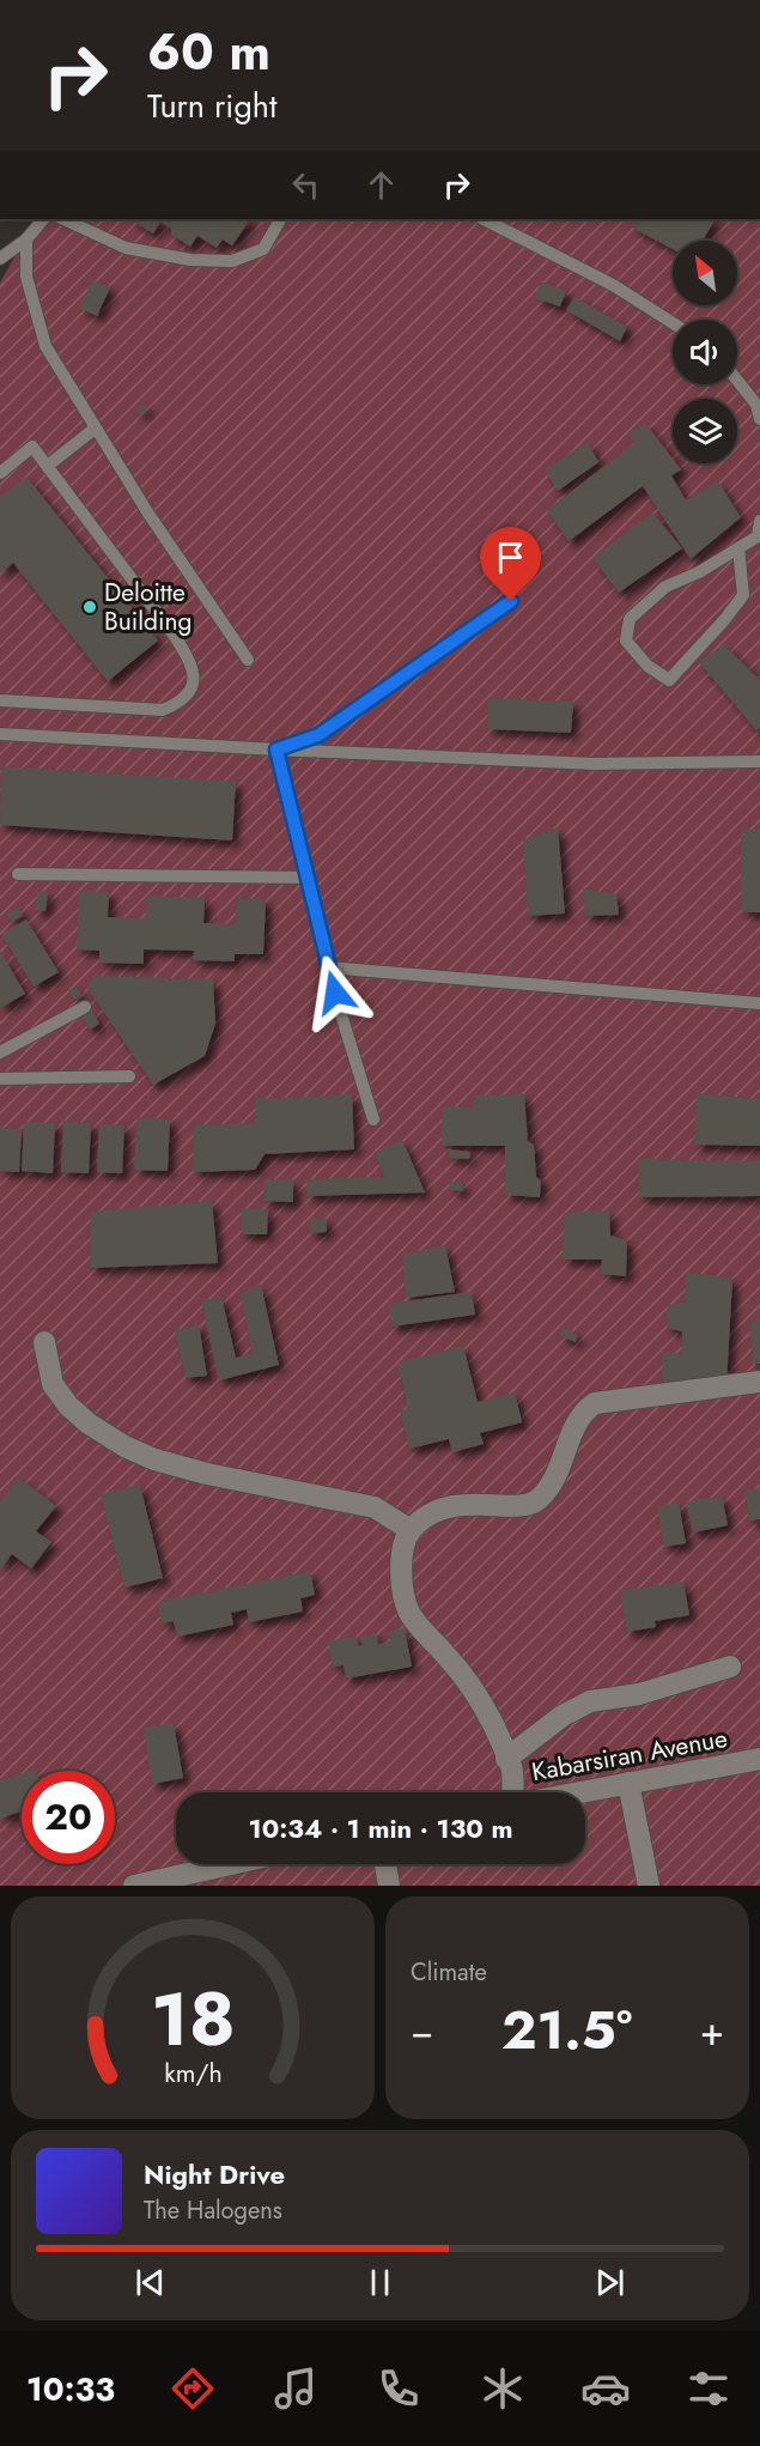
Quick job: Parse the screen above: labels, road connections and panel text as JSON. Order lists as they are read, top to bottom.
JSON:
{
  "streets": {
    "street": ["Kabarsiran Avenue"]
  },
  "places": ["Deloitte Building"],
  "north": "top left",
  "page": {
    "turn": ["60 m", "Turn right"],
    "limit": "20",
    "trip": "10:34 · 1 min · 130 m",
    "tile": "Climate",
    "heat": ["−", "21.5°", "+"],
    "song": ["Night Drive", "The Halogens"],
    "tabs": "10:33",
    "gauge": ["18", "km/h"]
  }
}
